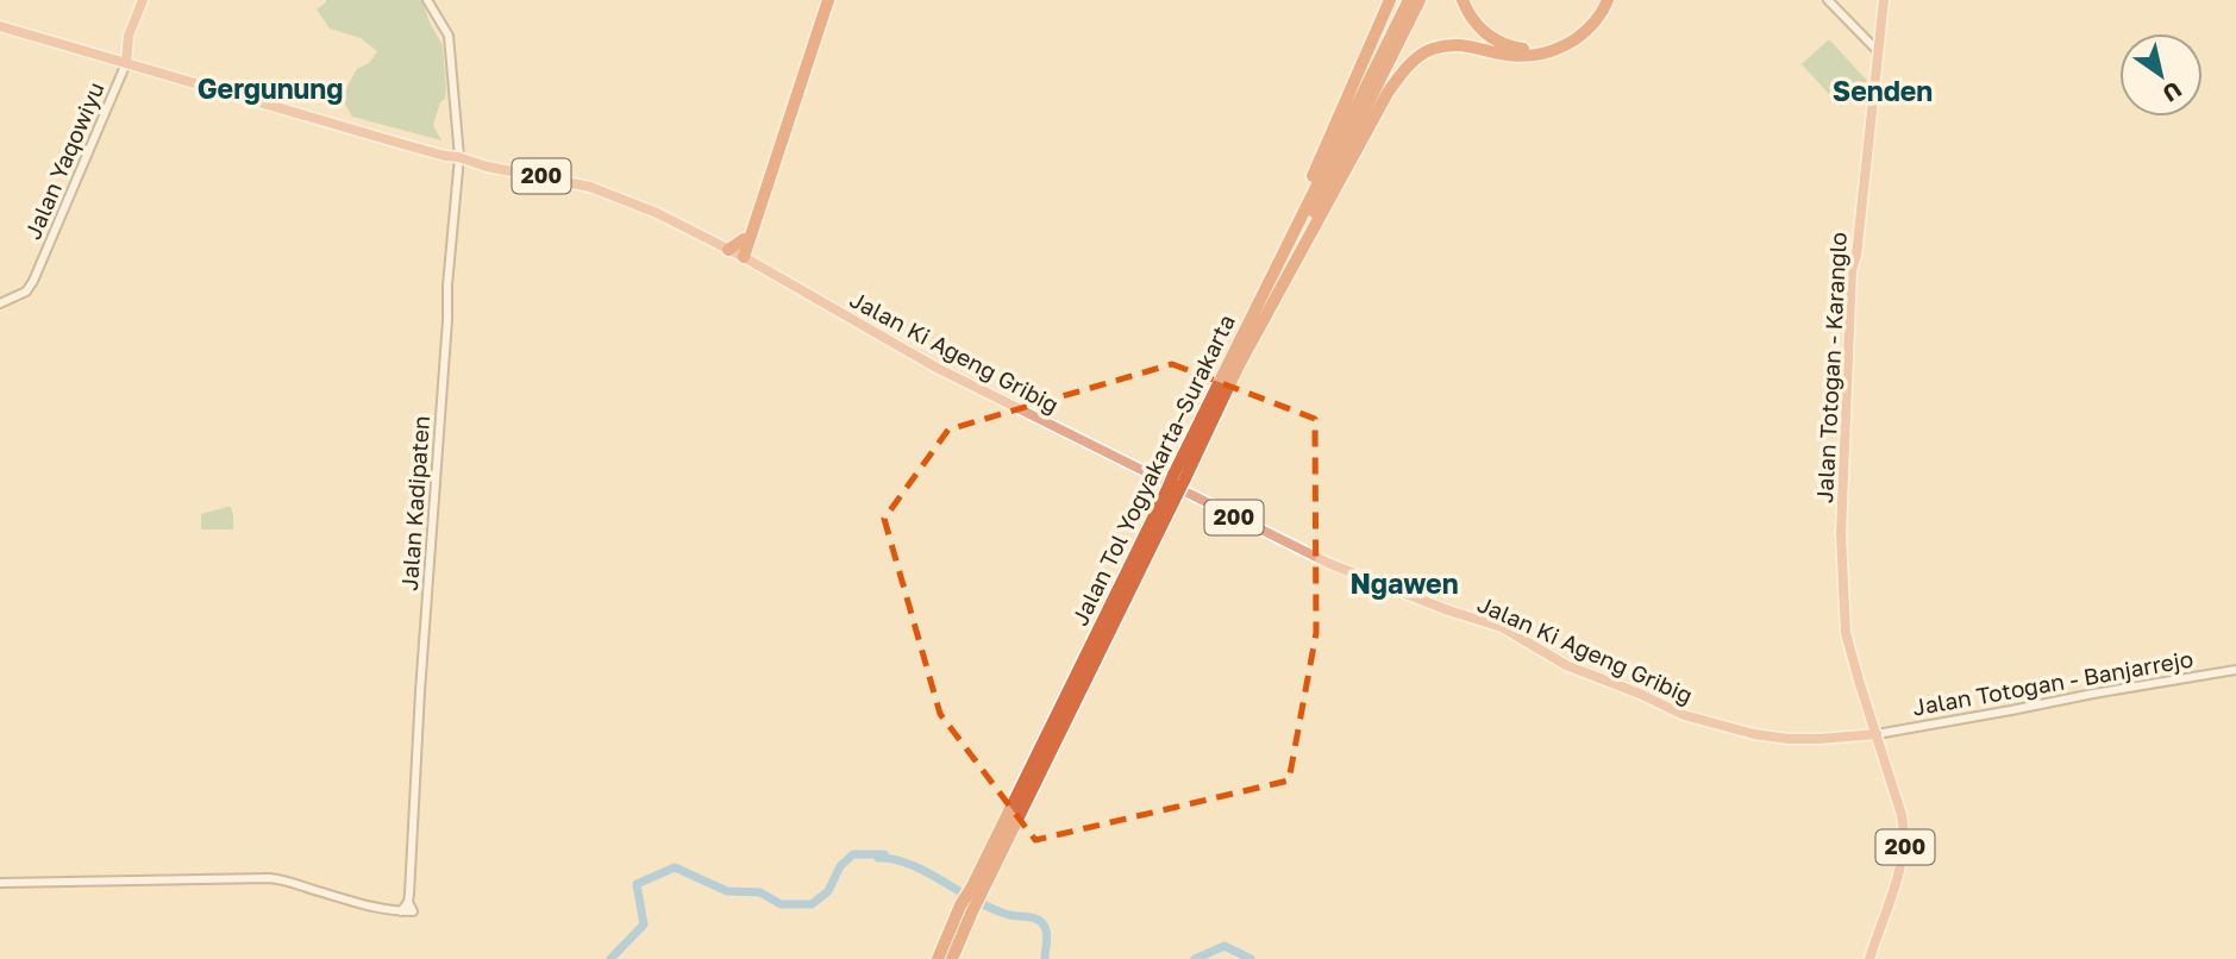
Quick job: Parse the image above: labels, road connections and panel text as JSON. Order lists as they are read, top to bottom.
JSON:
{
  "streets": {
    "highway": ["Jalan Tol Yogyakarta–Surakarta"],
    "main road": ["200", "Jalan Ki Ageng Gribig", "Jalan Totogan - Karanglo"],
    "street": ["Jalan Yaqowiyu", "Jalan Kadipaten", "Jalan Totogan - Banjarrejo"]
  },
  "crossings": [
    ["Jalan Yaqowiyu", "Jalan Ki Ageng Gribig"],
    ["200", "Jalan Ki Ageng Gribig"],
    ["200", "Jalan Totogan - Karanglo"],
    ["200", "Jalan Totogan - Banjarrejo"],
    ["Jalan Ki Ageng Gribig", "Jalan Totogan - Karanglo"],
    ["Jalan Ki Ageng Gribig", "Jalan Kadipaten"],
    ["Jalan Ki Ageng Gribig", "Jalan Totogan - Banjarrejo"],
    ["Jalan Totogan - Karanglo", "Jalan Totogan - Banjarrejo"]
  ],
  "districts": ["Gergunung", "Senden", "Ngawen"],
  "north": "bottom right"
}
